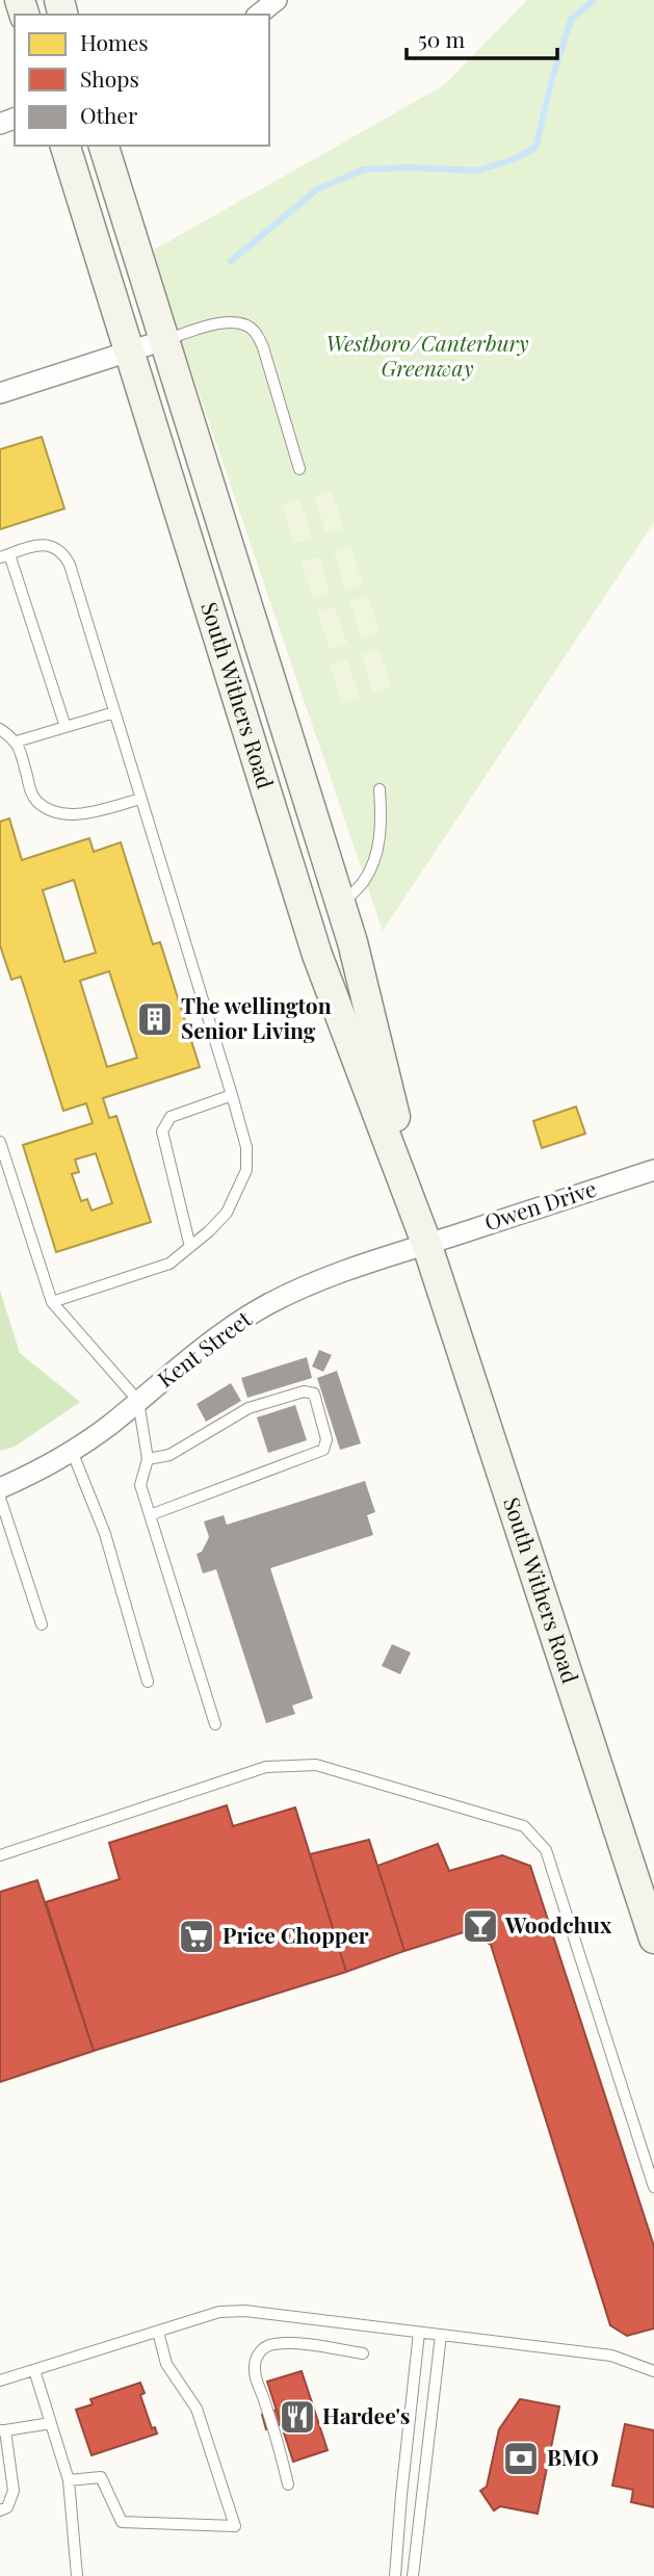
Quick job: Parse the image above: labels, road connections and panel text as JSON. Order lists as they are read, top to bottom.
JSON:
{
  "streets": {
    "main road": ["South Withers Road"],
    "street": ["Owen Drive", "Kent Street"]
  },
  "crossings": [
    ["South Withers Road", "Owen Drive"],
    ["South Withers Road", "Kent Street"],
    ["Owen Drive", "Kent Street"]
  ],
  "parks": ["Westboro/Canterbury Greenway"],
  "places": {
    "building": ["The wellington Senior Living"],
    "bar": ["Woodchux"],
    "supermarket": ["Price Chopper"],
    "restaurant": ["Hardee's"],
    "bank": ["BMO"]
  },
  "legend": ["Homes", "Shops", "Other"],
  "scale_bar": "50 m"
}
